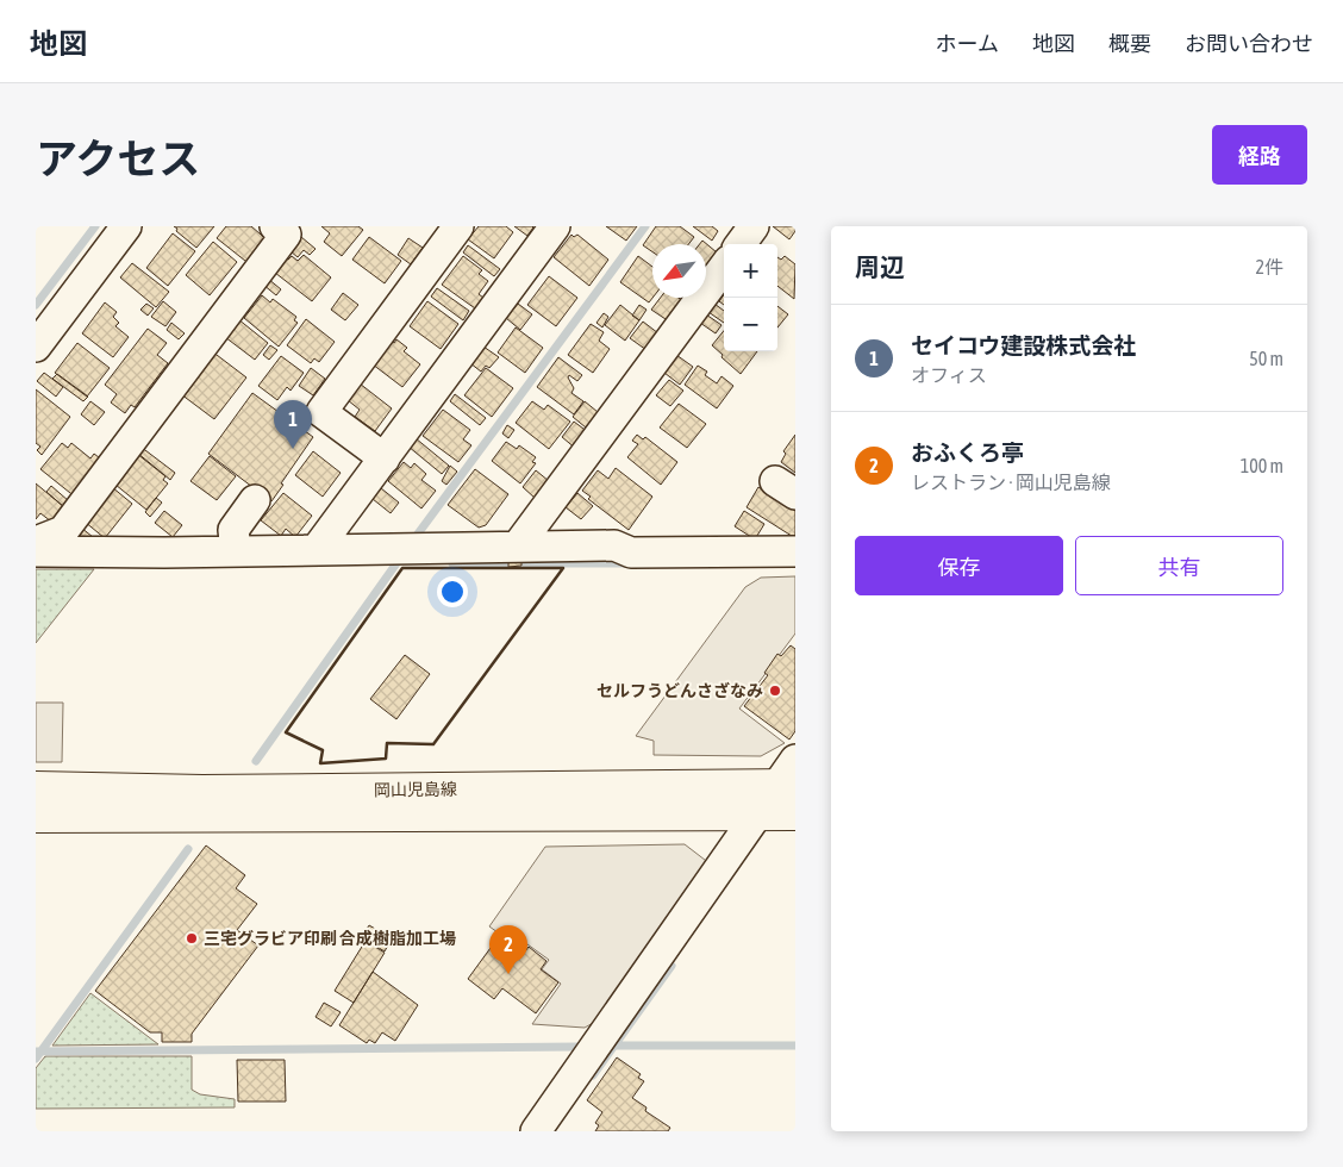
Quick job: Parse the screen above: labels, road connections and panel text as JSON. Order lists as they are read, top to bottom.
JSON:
{
  "streets": {
    "main road": ["岡山児島線"]
  },
  "places": ["セルフうどんさざなみ", "三宅グラビア印刷 合成樹脂加工場"],
  "north": "bottom left",
  "page": {
    "header": "地図",
    "nav": [
      "ホーム",
      "地図",
      "概要",
      "お問い合わせ"
    ],
    "title": "アクセス",
    "buttons": [
      "経路",
      ["保存", "共有"]
    ],
    "heading": ["周辺", "2件"],
    "map_buttons": ["+", "−"],
    "list": [
      {
        "mark": "1",
        "name": "セイコウ建設株式会社",
        "note": "オフィス",
        "value": "50 m"
      },
      {
        "mark": "2",
        "name": "おふくろ亭",
        "note": "レストラン · 岡山児島線",
        "value": "100 m"
      }
    ],
    "pins": ["1", "2"]
  }
}
